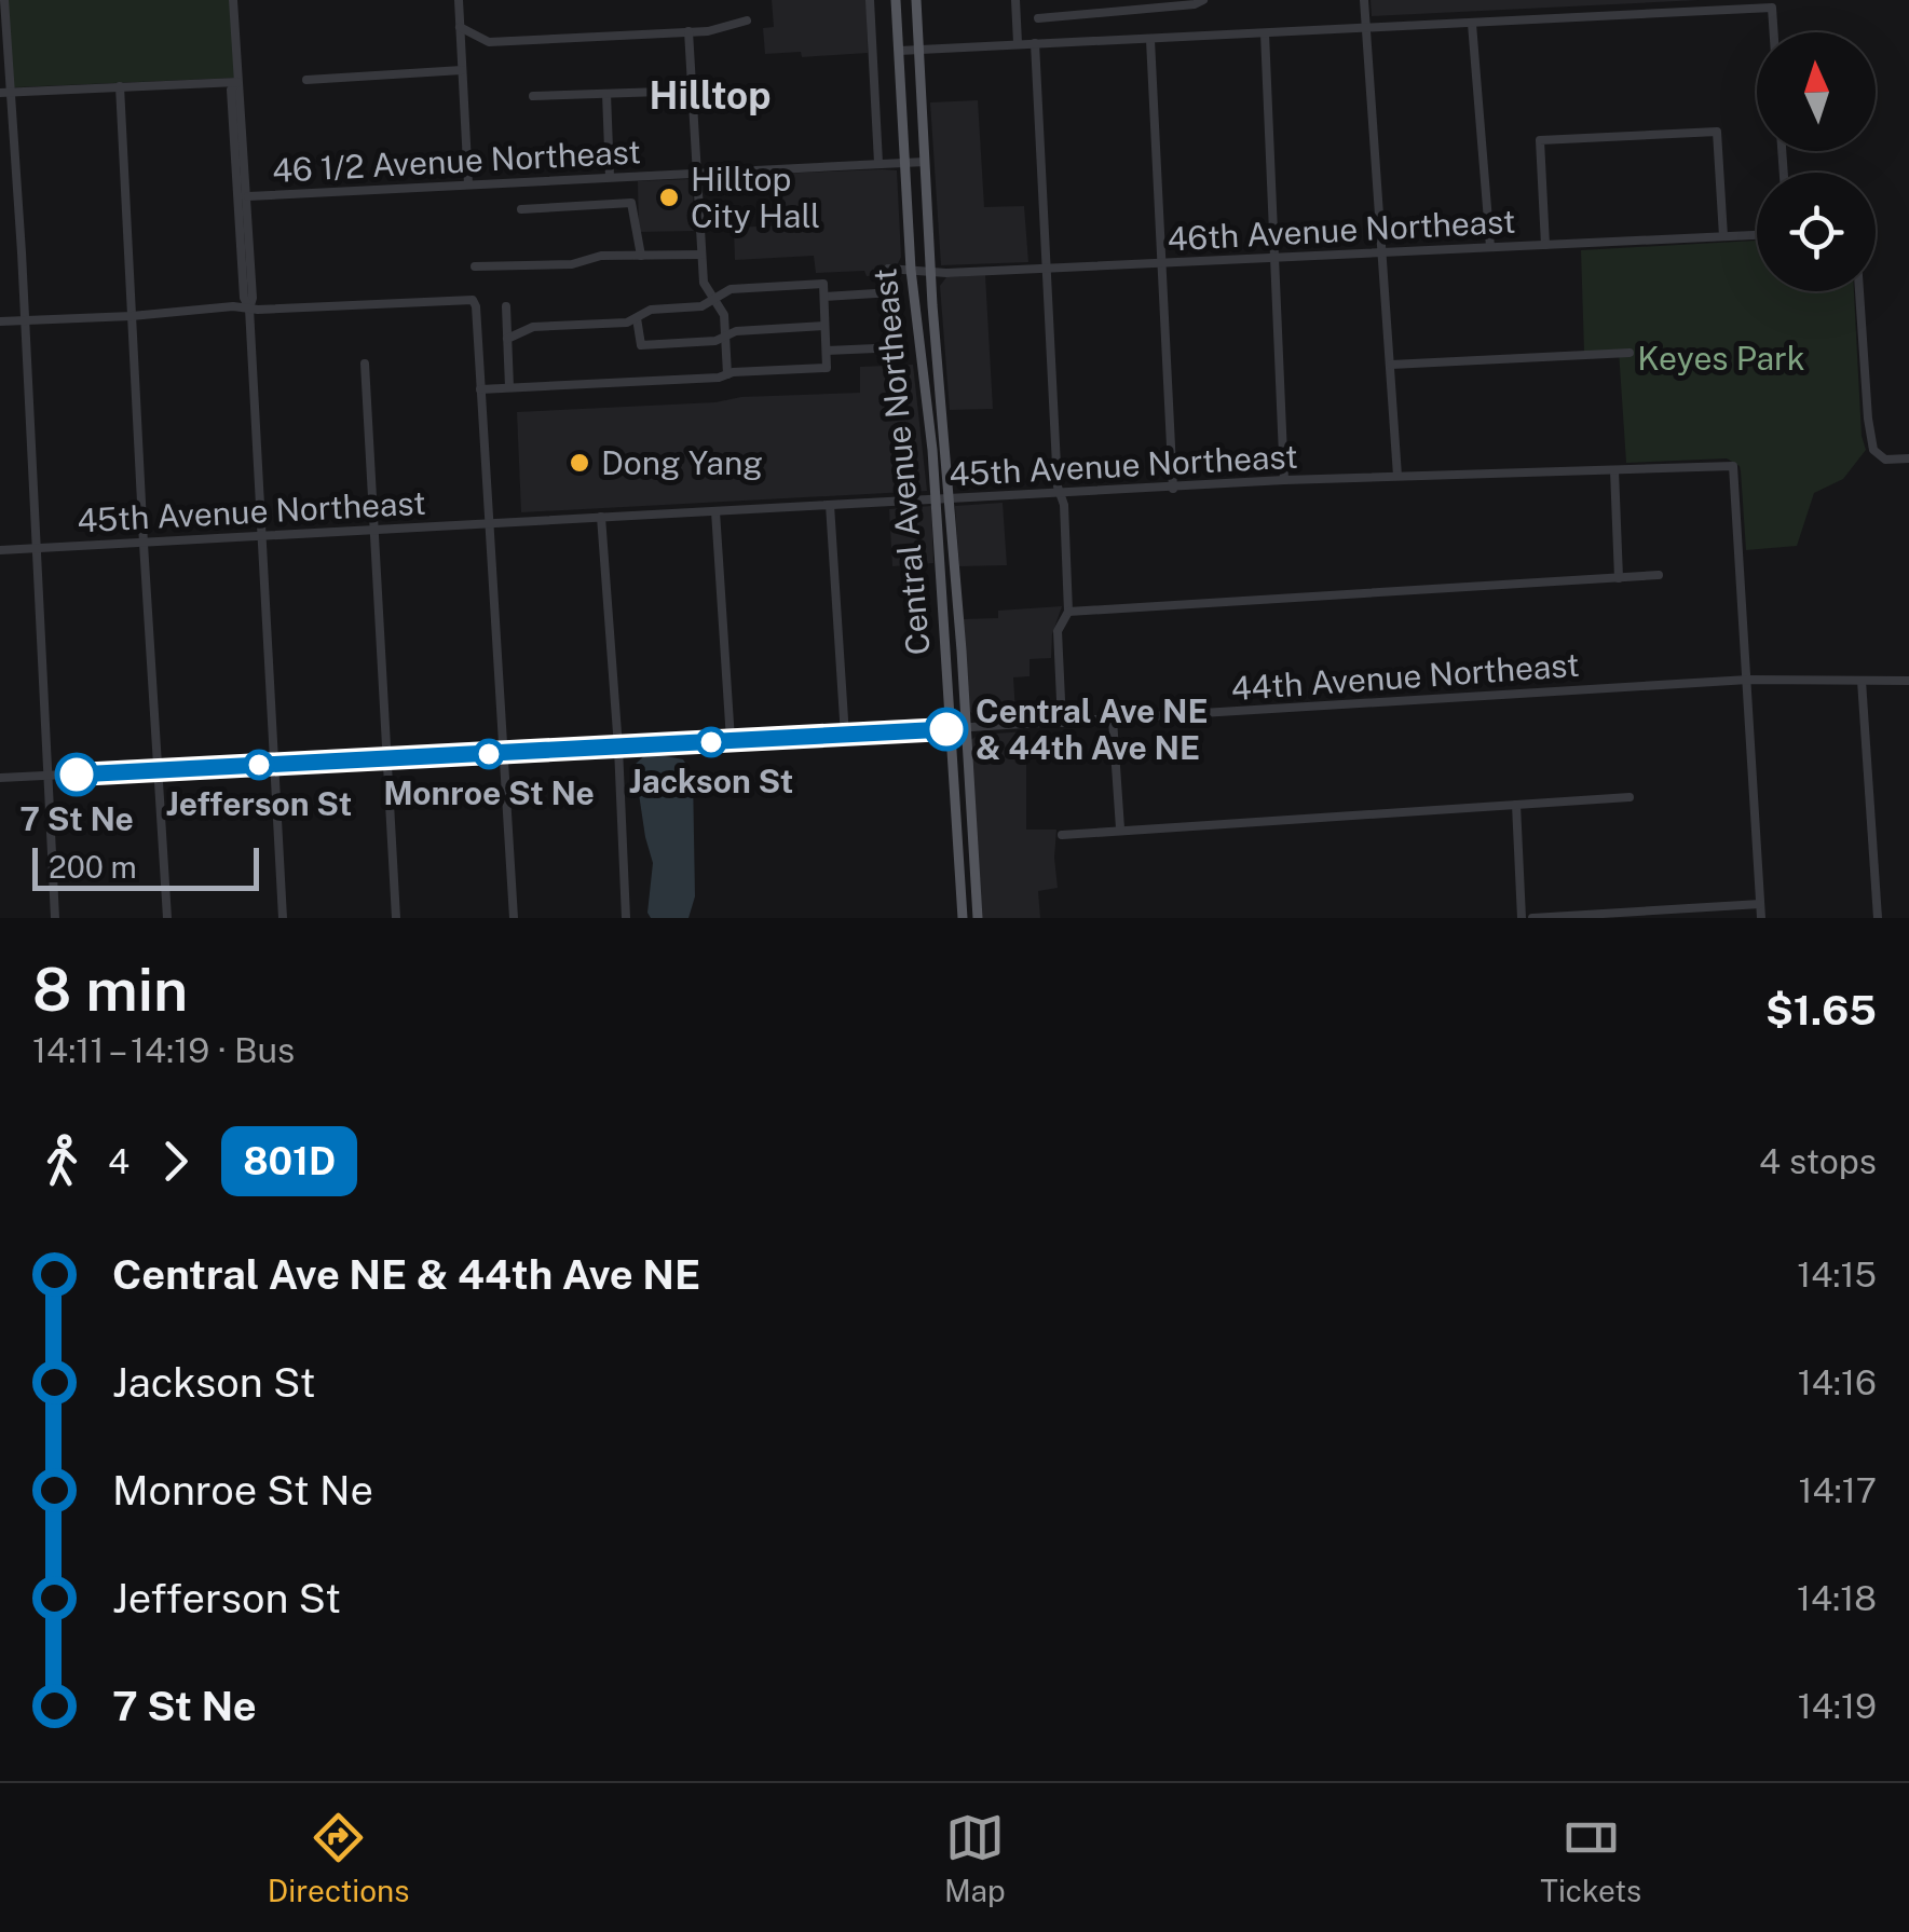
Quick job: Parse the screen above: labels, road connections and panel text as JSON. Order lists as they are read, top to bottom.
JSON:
{
  "streets": {
    "main road": ["Central Avenue Northeast"],
    "street": [
      "46 1/2 Avenue Northeast",
      "46th Avenue Northeast",
      "45th Avenue Northeast",
      "44th Avenue Northeast"
    ]
  },
  "crossings": [
    ["46 1/2 Avenue Northeast", "Central Avenue Northeast"],
    ["46th Avenue Northeast", "Central Avenue Northeast"],
    ["Central Avenue Northeast", "45th Avenue Northeast"],
    ["Central Avenue Northeast", "44th Avenue Northeast"],
    ["45th Avenue Northeast", "44th Avenue Northeast"]
  ],
  "districts": ["Hilltop"],
  "parks": ["Keyes Park"],
  "places": [
    "Hilltop City Hall",
    "Dong Yang",
    "Central Ave NE & 44th Ave NE",
    "Jackson St",
    "Monroe St Ne",
    "Jefferson St",
    "7 St Ne"
  ],
  "lines": ["bus line 801D"],
  "scale_bar": "200 m",
  "north": "top",
  "page": {
    "scale": "200 m",
    "heading": ["8 min", "14:11 – 14:19 · Bus", "$1.65"],
    "legs": ["4", "801D", "4 stops"],
    "list": [
      {
        "name": "Central Ave NE & 44th Ave NE",
        "value": "14:15"
      },
      {
        "name": "Jackson St",
        "value": "14:16"
      },
      {
        "name": "Monroe St Ne",
        "value": "14:17"
      },
      {
        "name": "Jefferson St",
        "value": "14:18"
      },
      {
        "name": "7 St Ne",
        "value": "14:19"
      }
    ],
    "tabs": ["Directions", "Map", "Tickets"]
  }
}
